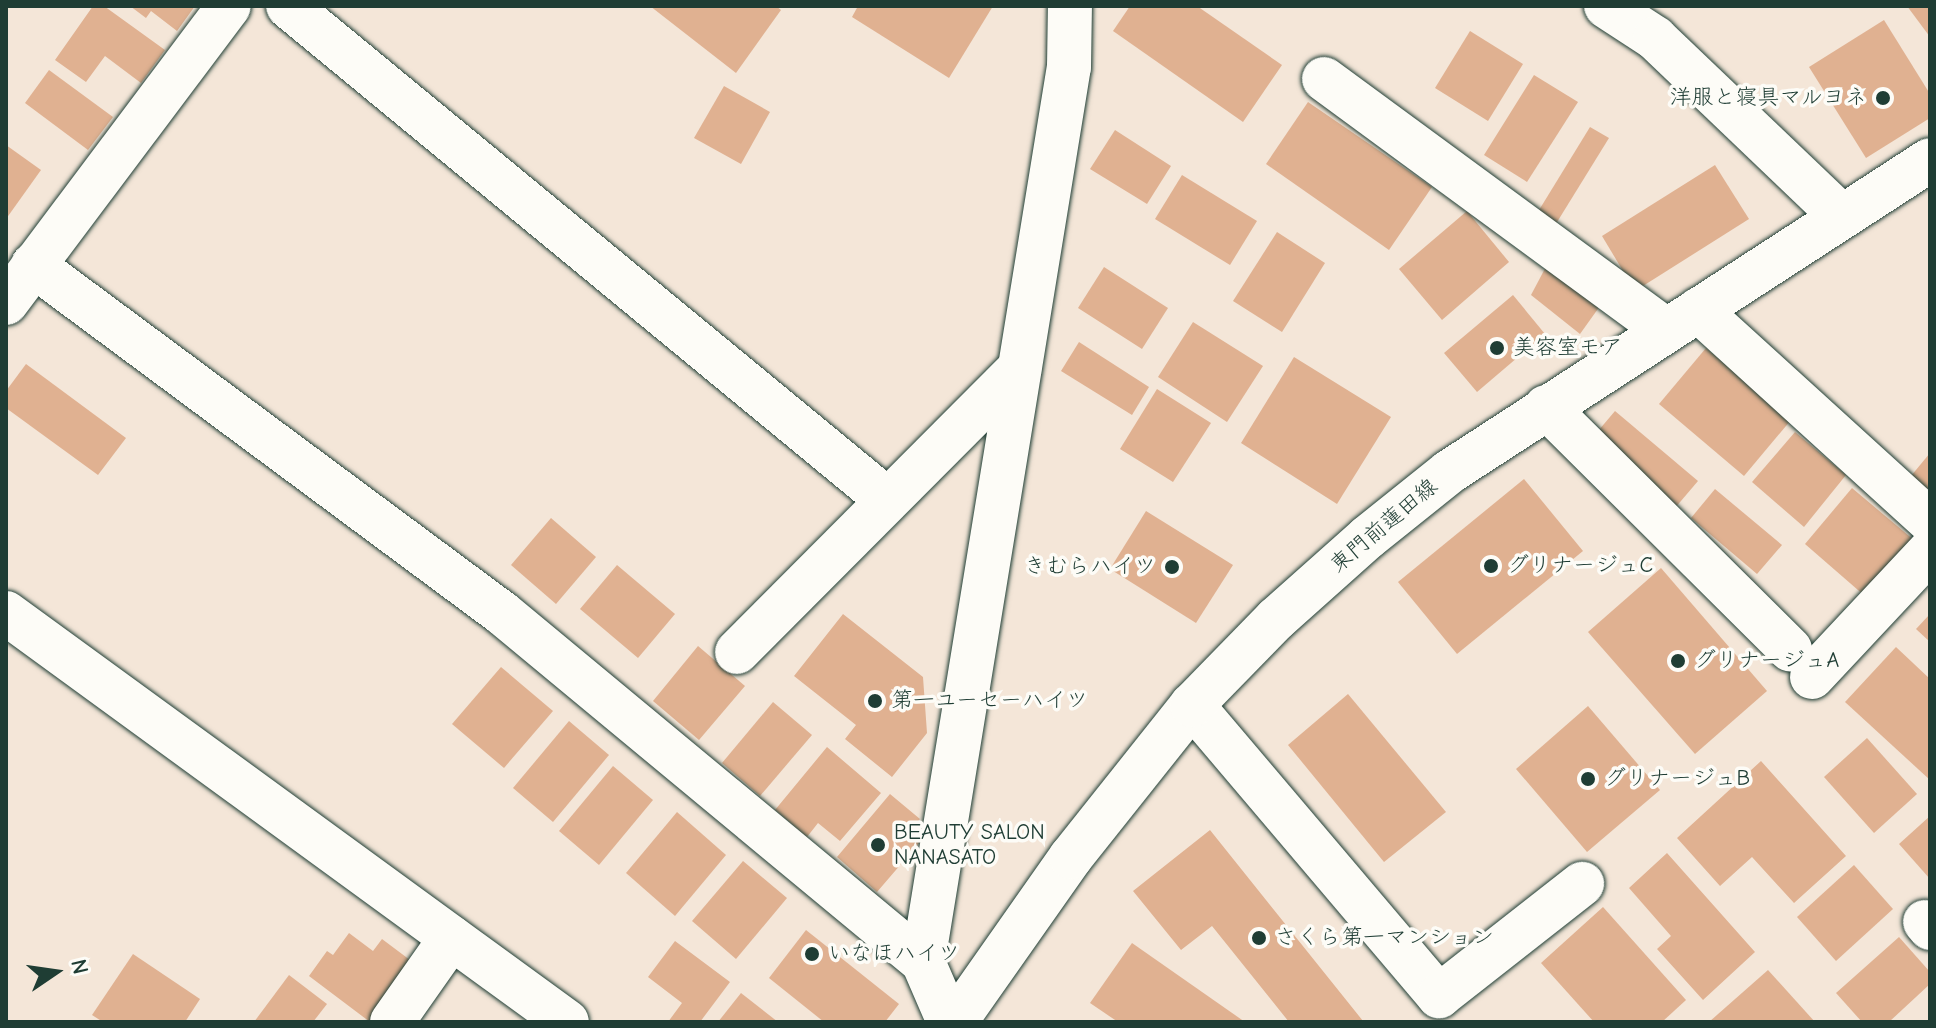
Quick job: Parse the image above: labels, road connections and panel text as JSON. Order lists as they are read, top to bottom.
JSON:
{
  "streets": {
    "street": ["東門前蓮田線"]
  },
  "places": [
    "洋服と寝具マルヨネ",
    "美容室モア",
    "グリナージュC",
    "きむらハイツ",
    "グリナージュA",
    "第一ユーセーハイツ",
    "グリナージュB",
    "BEAUTY SALON NANASATO",
    "さくら第一マンション",
    "いなほハイツ"
  ],
  "north": "right"
}
